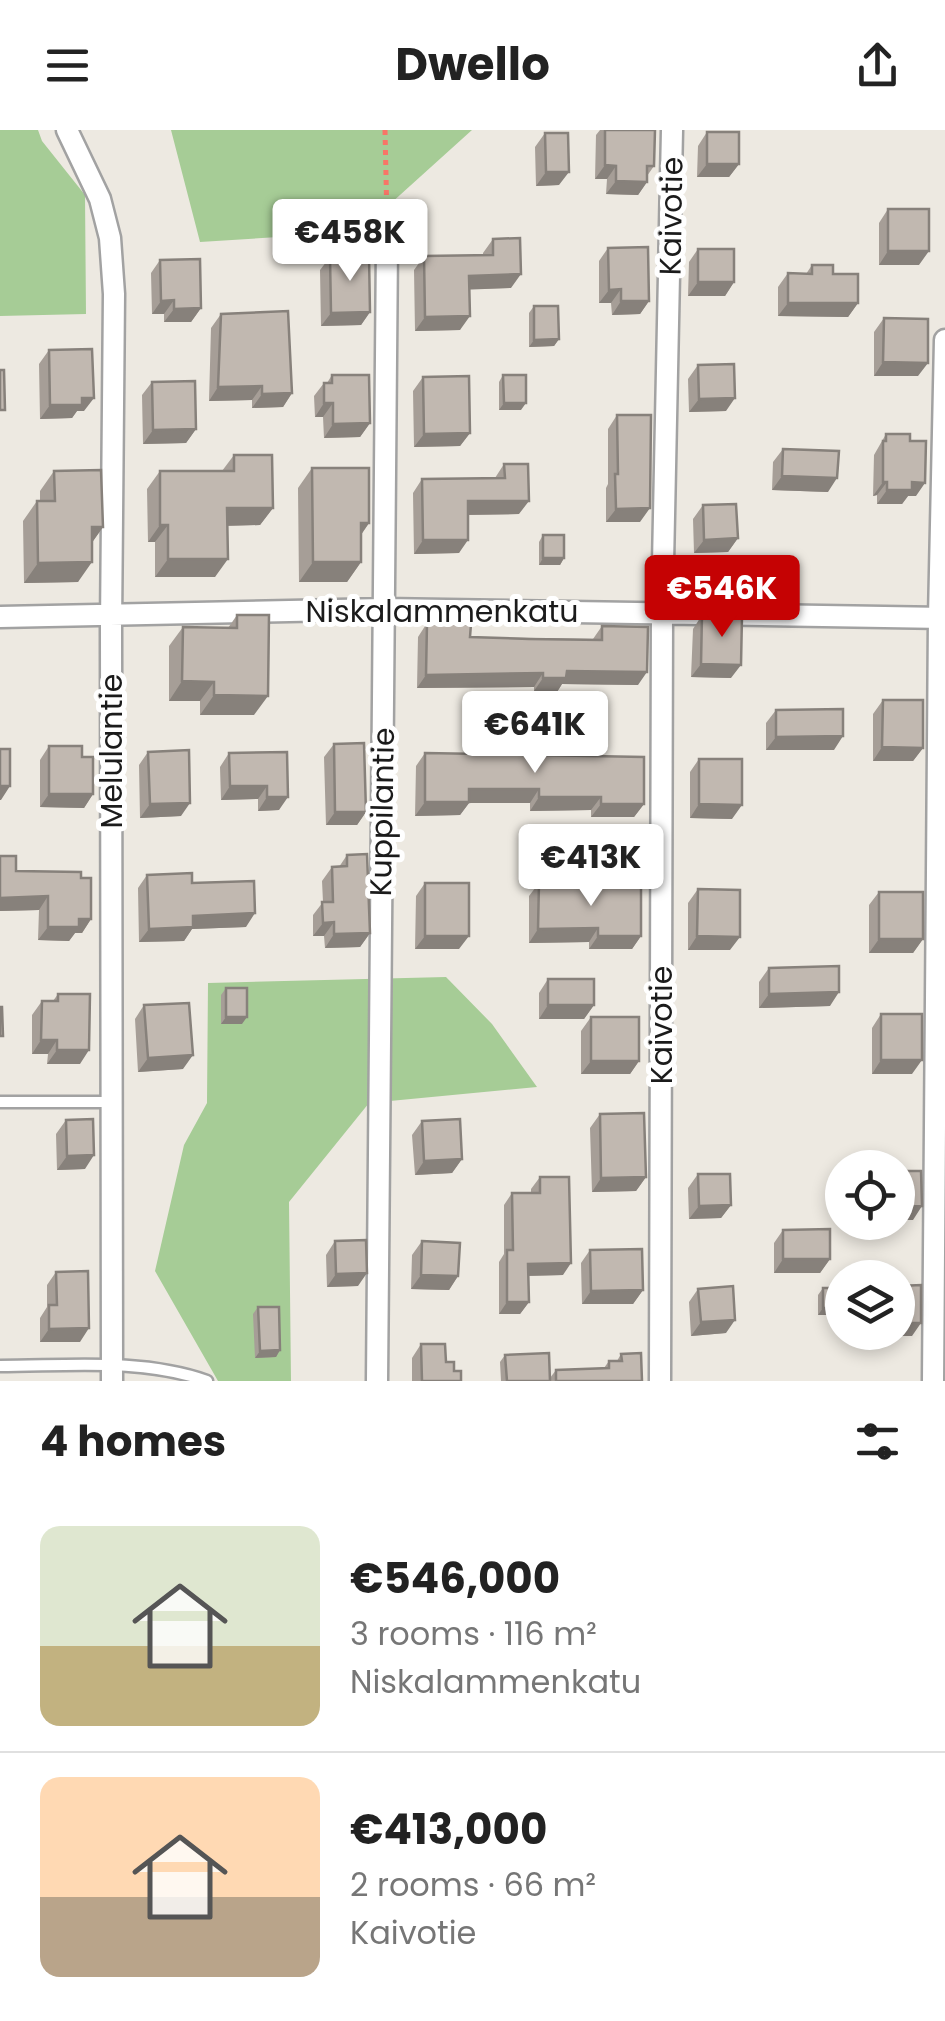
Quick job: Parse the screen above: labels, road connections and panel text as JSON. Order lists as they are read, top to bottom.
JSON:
{
  "streets": {
    "street": [
      "Kaivotie",
      "Niskalammenkatu",
      "Melulantie",
      "Kuppilantie"
    ]
  },
  "crossings": [
    ["Kaivotie", "Niskalammenkatu"],
    ["Niskalammenkatu", "Melulantie"],
    ["Niskalammenkatu", "Kuppilantie"]
  ],
  "page": {
    "header": "Dwello",
    "price": [
      "€458K",
      "€546K",
      "€641K",
      "€413K"
    ],
    "heading": "4 homes",
    "list": [
      {
        "name": "€546,000",
        "note": "3 rooms · 116 m² · Niskalammenkatu"
      },
      {
        "name": "€413,000",
        "note": "2 rooms · 66 m² · Kaivotie"
      }
    ]
  }
}
